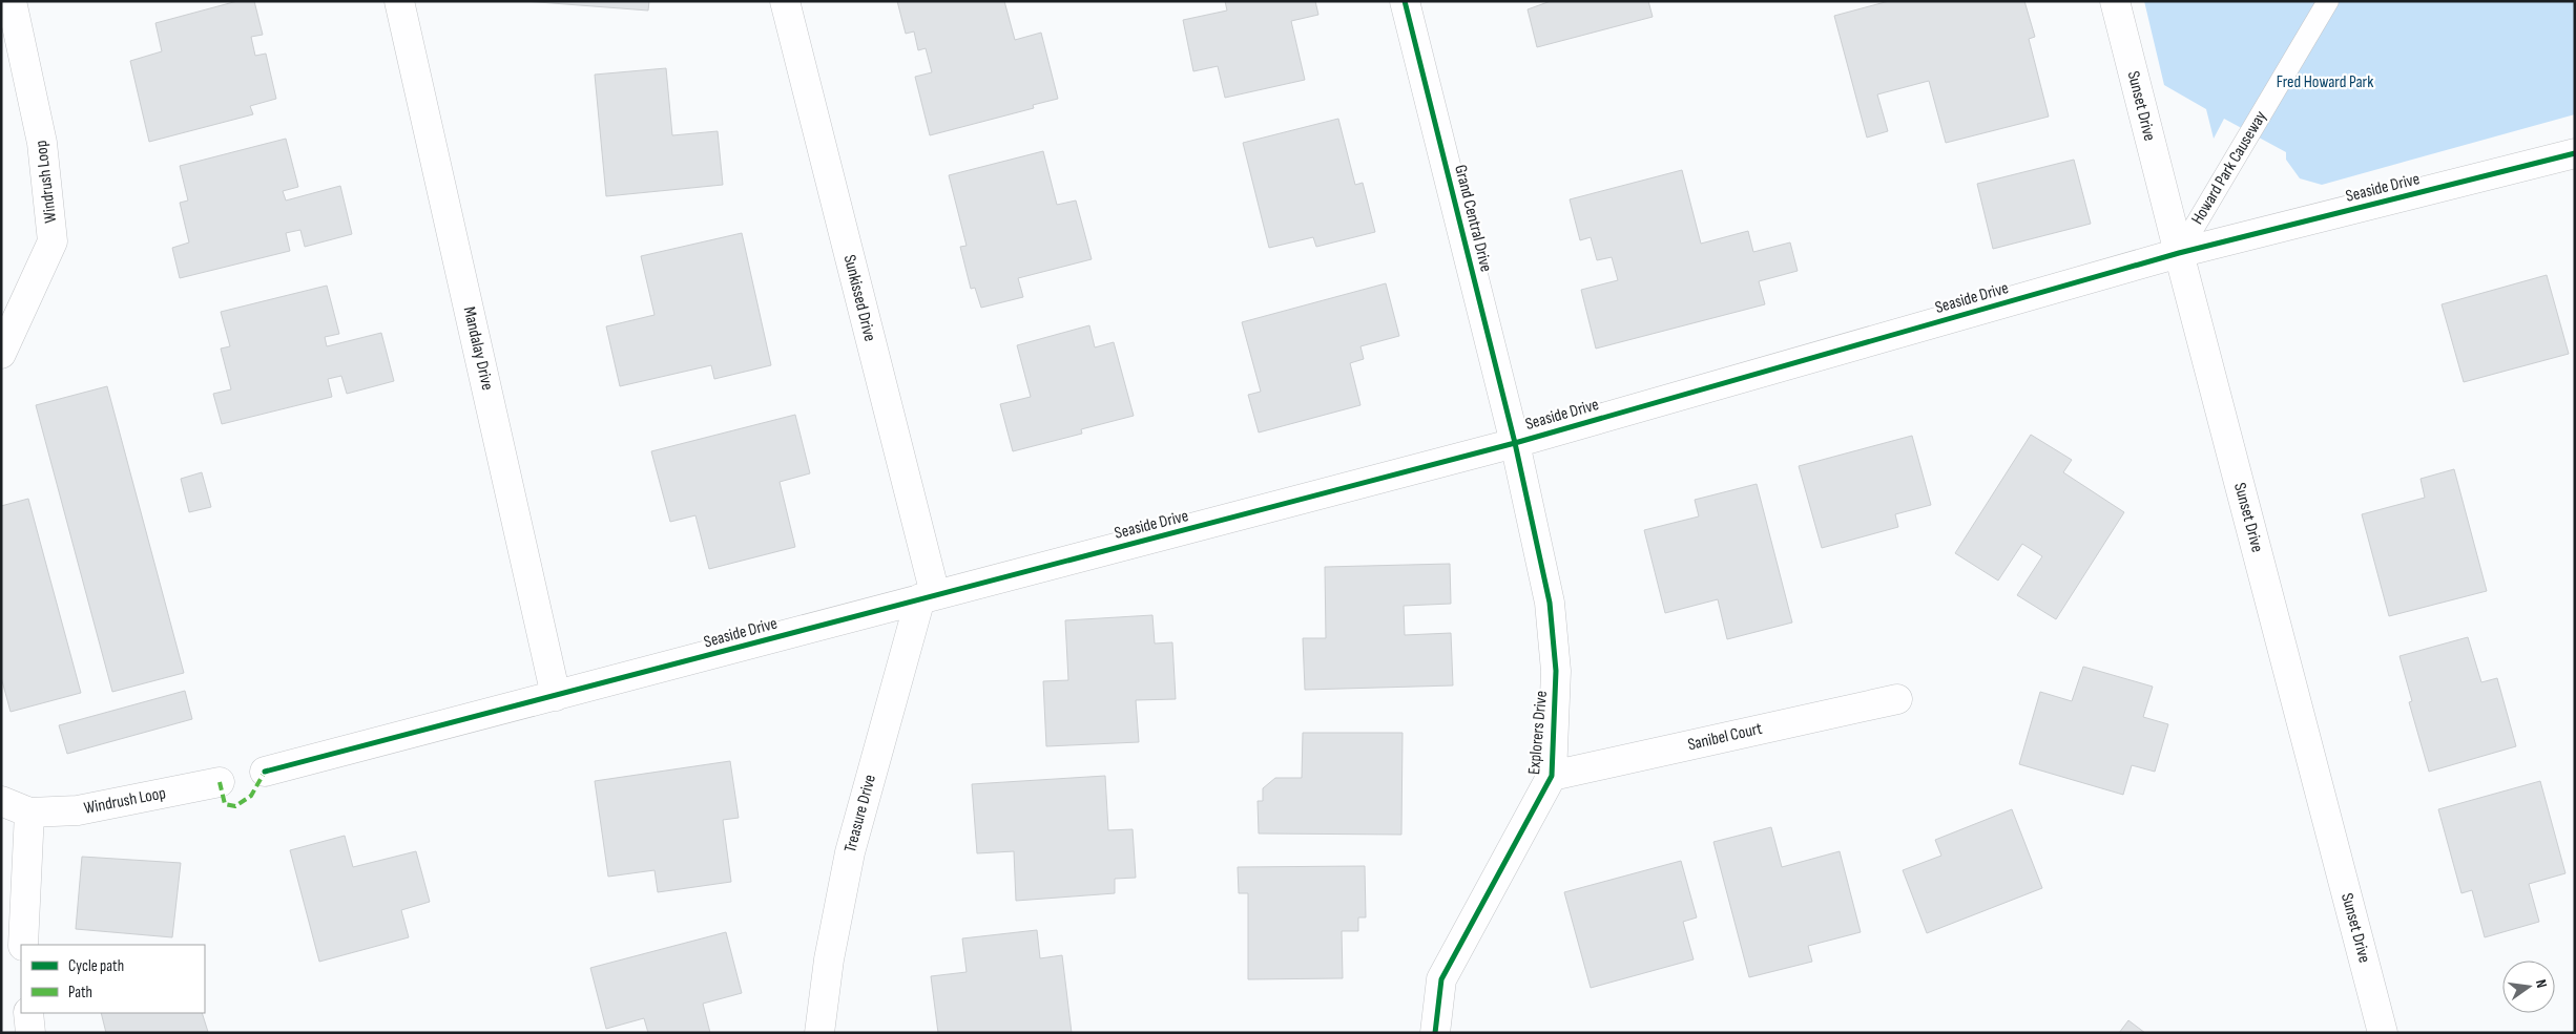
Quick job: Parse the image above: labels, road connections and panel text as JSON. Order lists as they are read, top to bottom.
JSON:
{
  "streets": {
    "street": [
      "Sunset Drive",
      "Windrush Loop",
      "Seaside Drive",
      "Grand Central Drive",
      "Sunkissed Drive",
      "Mandalay Drive",
      "Explorers Drive",
      "Sanibel Court",
      "Treasure Drive"
    ],
    "lane": ["Howard Park Causeway"]
  },
  "crossings": [
    ["Sunset Drive", "Howard Park Causeway"],
    ["Sunset Drive", "Seaside Drive"],
    ["Howard Park Causeway", "Seaside Drive"],
    ["Seaside Drive", "Grand Central Drive"],
    ["Seaside Drive", "Sunkissed Drive"],
    ["Seaside Drive", "Mandalay Drive"],
    ["Seaside Drive", "Explorers Drive"],
    ["Seaside Drive", "Treasure Drive"],
    ["Grand Central Drive", "Explorers Drive"],
    ["Sunkissed Drive", "Treasure Drive"],
    ["Explorers Drive", "Sanibel Court"]
  ],
  "parks": ["Fred Howard Park"],
  "legend": ["Cycle path", "Path"],
  "north": "right"
}
